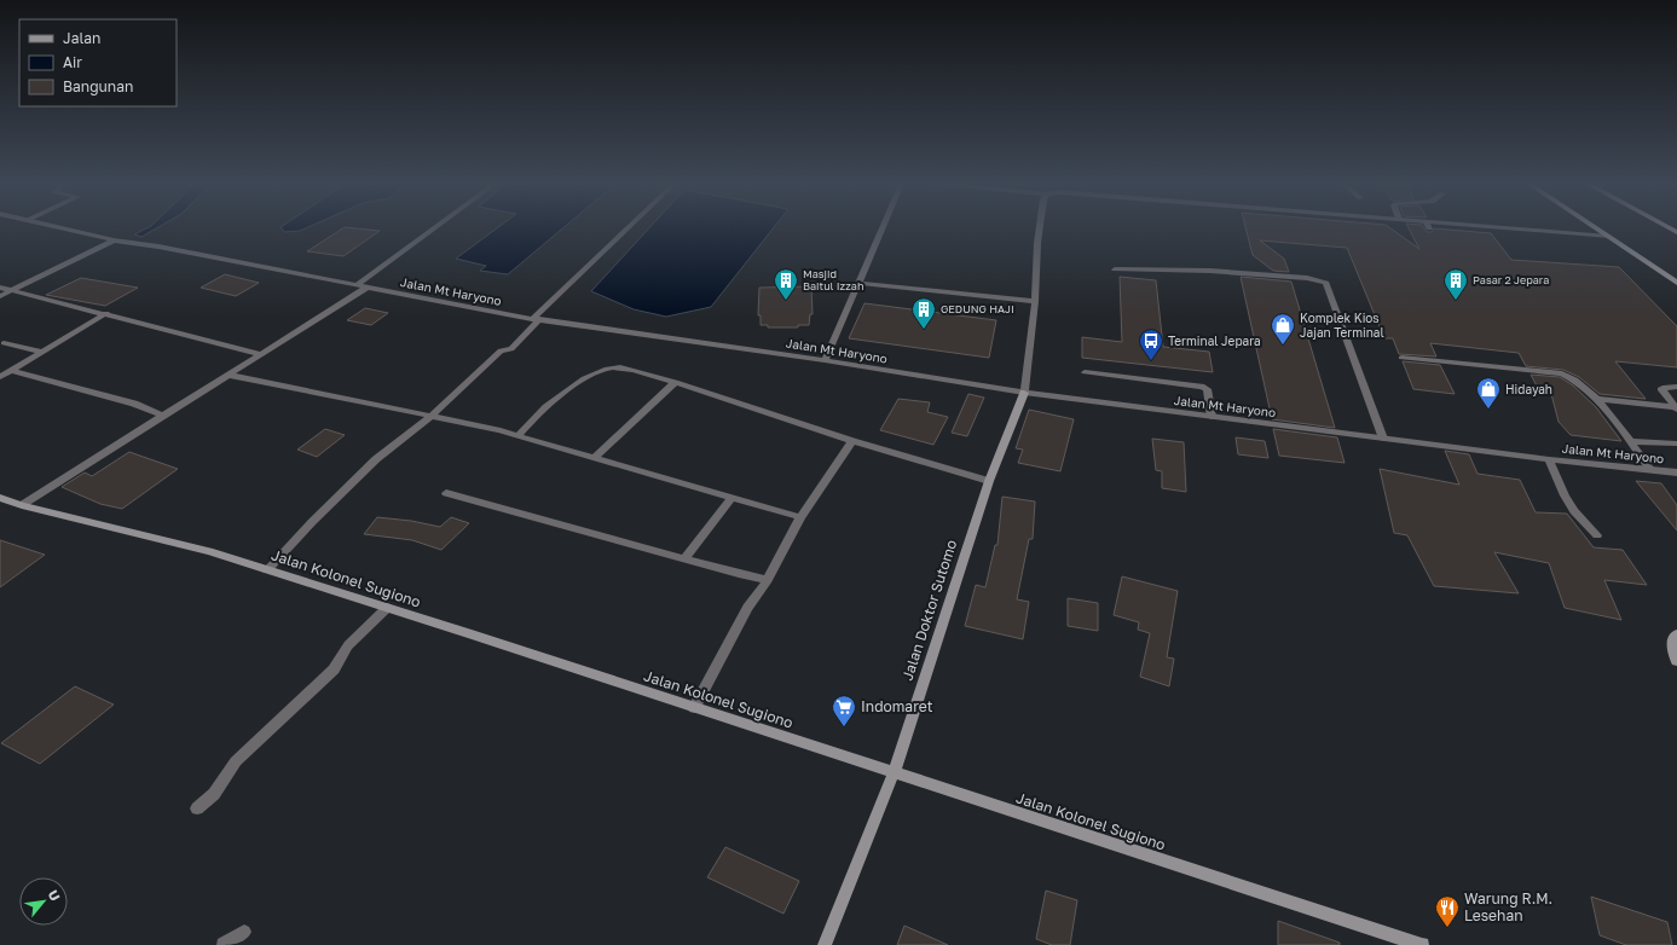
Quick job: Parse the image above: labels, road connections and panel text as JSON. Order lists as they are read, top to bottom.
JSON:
{
  "streets": {
    "main road": ["Jalan Kolonel Sugiono", "Jalan Doktor Sutomo"],
    "street": ["Jalan Mt Haryono"]
  },
  "crossings": [
    ["Jalan Mt Haryono", "Jalan Doktor Sutomo"],
    ["Jalan Kolonel Sugiono", "Jalan Doktor Sutomo"]
  ],
  "places": {
    "building": ["Masjid Baitul Izzah", "Pasar 2 Jepara", "GEDUNG HAJI"],
    "shop": ["Komplek Kios Jajan Terminal", "Hidayah"],
    "bus stop": ["Terminal Jepara"],
    "supermarket": ["Indomaret"],
    "restaurant": ["Warung R.M. Lesehan"]
  },
  "legend": ["Jalan", "Air", "Bangunan"],
  "north": "top right"
}
